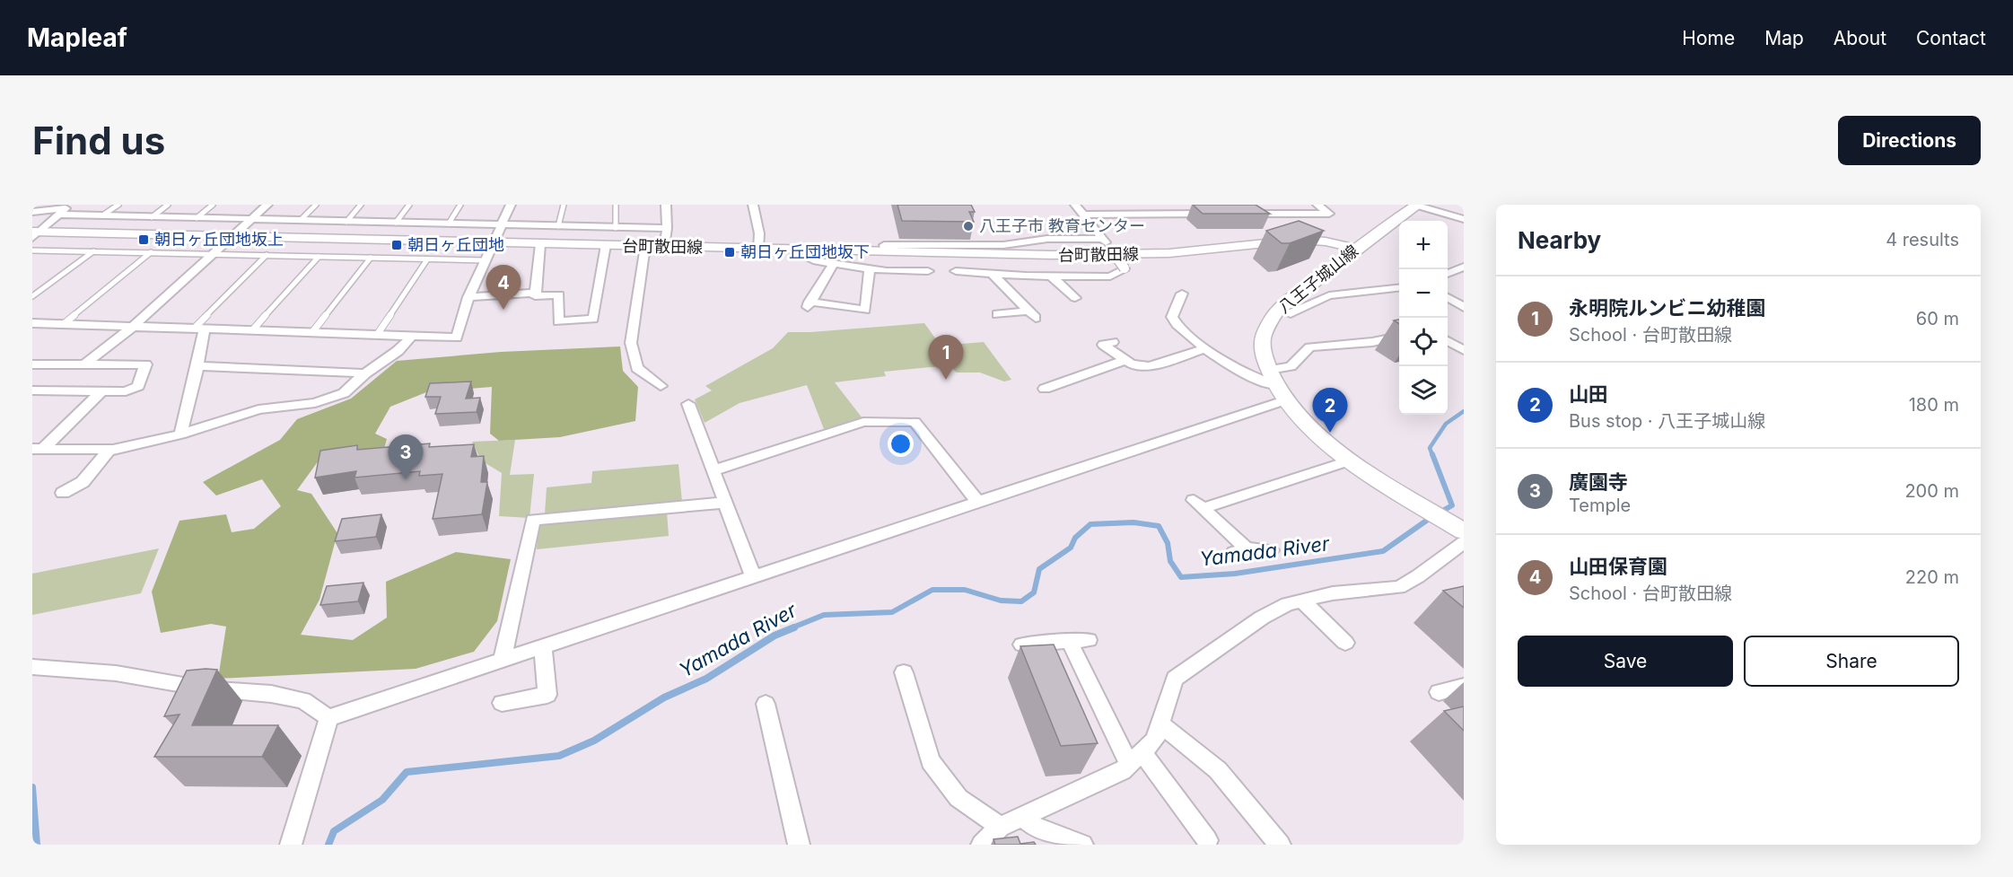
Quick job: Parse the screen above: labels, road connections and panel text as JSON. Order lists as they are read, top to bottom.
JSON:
{
  "streets": {
    "main road": ["八王子城山線"],
    "street": ["台町散田線"]
  },
  "crossings": [
    ["台町散田線", "八王子城山線"]
  ],
  "water": ["Yamada River"],
  "places": {
    "other": ["八王子市 教育センター"],
    "transit": ["朝日ヶ丘団地坂上", "朝日ヶ丘団地", "朝日ヶ丘団地坂下"]
  },
  "page": {
    "header": "Mapleaf",
    "nav": [
      "Home",
      "Map",
      "About",
      "Contact"
    ],
    "buttons": [
      "Directions",
      ["Save", "Share"]
    ],
    "title": "Find us",
    "heading": ["Nearby", "4 results"],
    "map_buttons": ["+", "−"],
    "pins": [
      "4",
      "1",
      "2",
      "3"
    ],
    "list": [
      {
        "mark": "1",
        "name": "永明院ルンビニ幼稚園",
        "note": "School · 台町散田線",
        "value": "60 m"
      },
      {
        "mark": "2",
        "name": "山田",
        "note": "Bus stop · 八王子城山線",
        "value": "180 m"
      },
      {
        "mark": "3",
        "name": "廣園寺",
        "note": "Temple",
        "value": "200 m"
      },
      {
        "mark": "4",
        "name": "山田保育園",
        "note": "School · 台町散田線",
        "value": "220 m"
      }
    ]
  }
}
